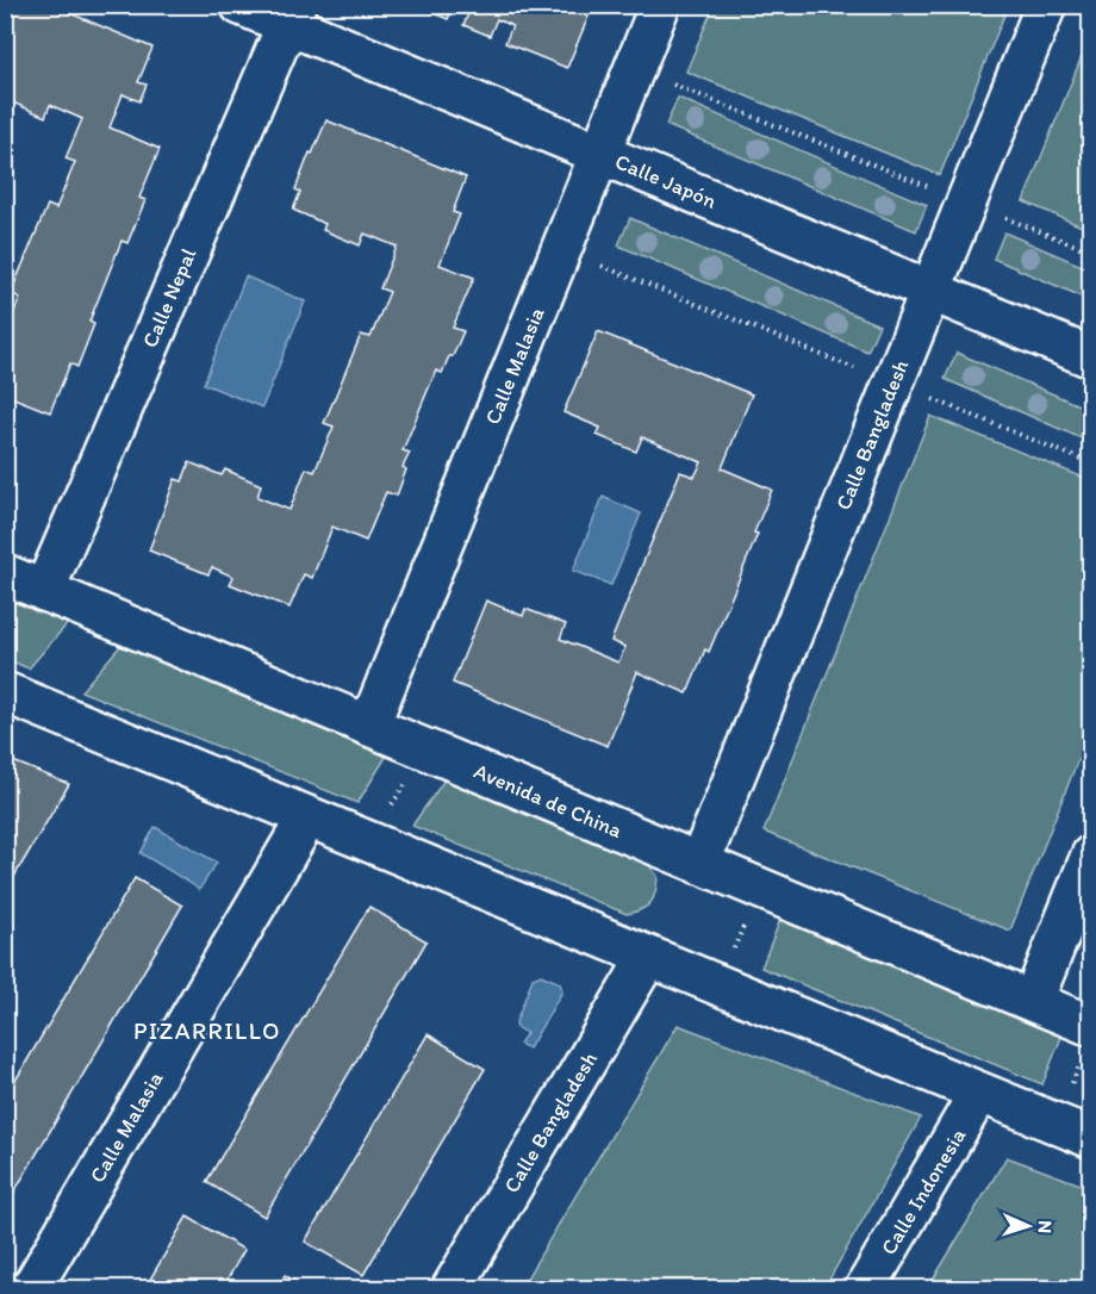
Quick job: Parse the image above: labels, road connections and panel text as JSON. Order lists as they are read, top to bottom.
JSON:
{
  "streets": {
    "street": [
      "Calle Japón",
      "Calle Nepal",
      "Calle Malasia",
      "Calle Bangladesh",
      "Avenida de China",
      "Calle Indonesia"
    ]
  },
  "crossings": [
    ["Calle Japón", "Calle Nepal"],
    ["Calle Japón", "Calle Malasia"],
    ["Calle Japón", "Calle Bangladesh"],
    ["Calle Nepal", "Avenida de China"],
    ["Calle Malasia", "Avenida de China"],
    ["Calle Bangladesh", "Avenida de China"]
  ],
  "districts": ["PIZARRILLO"],
  "north": "right"
}
